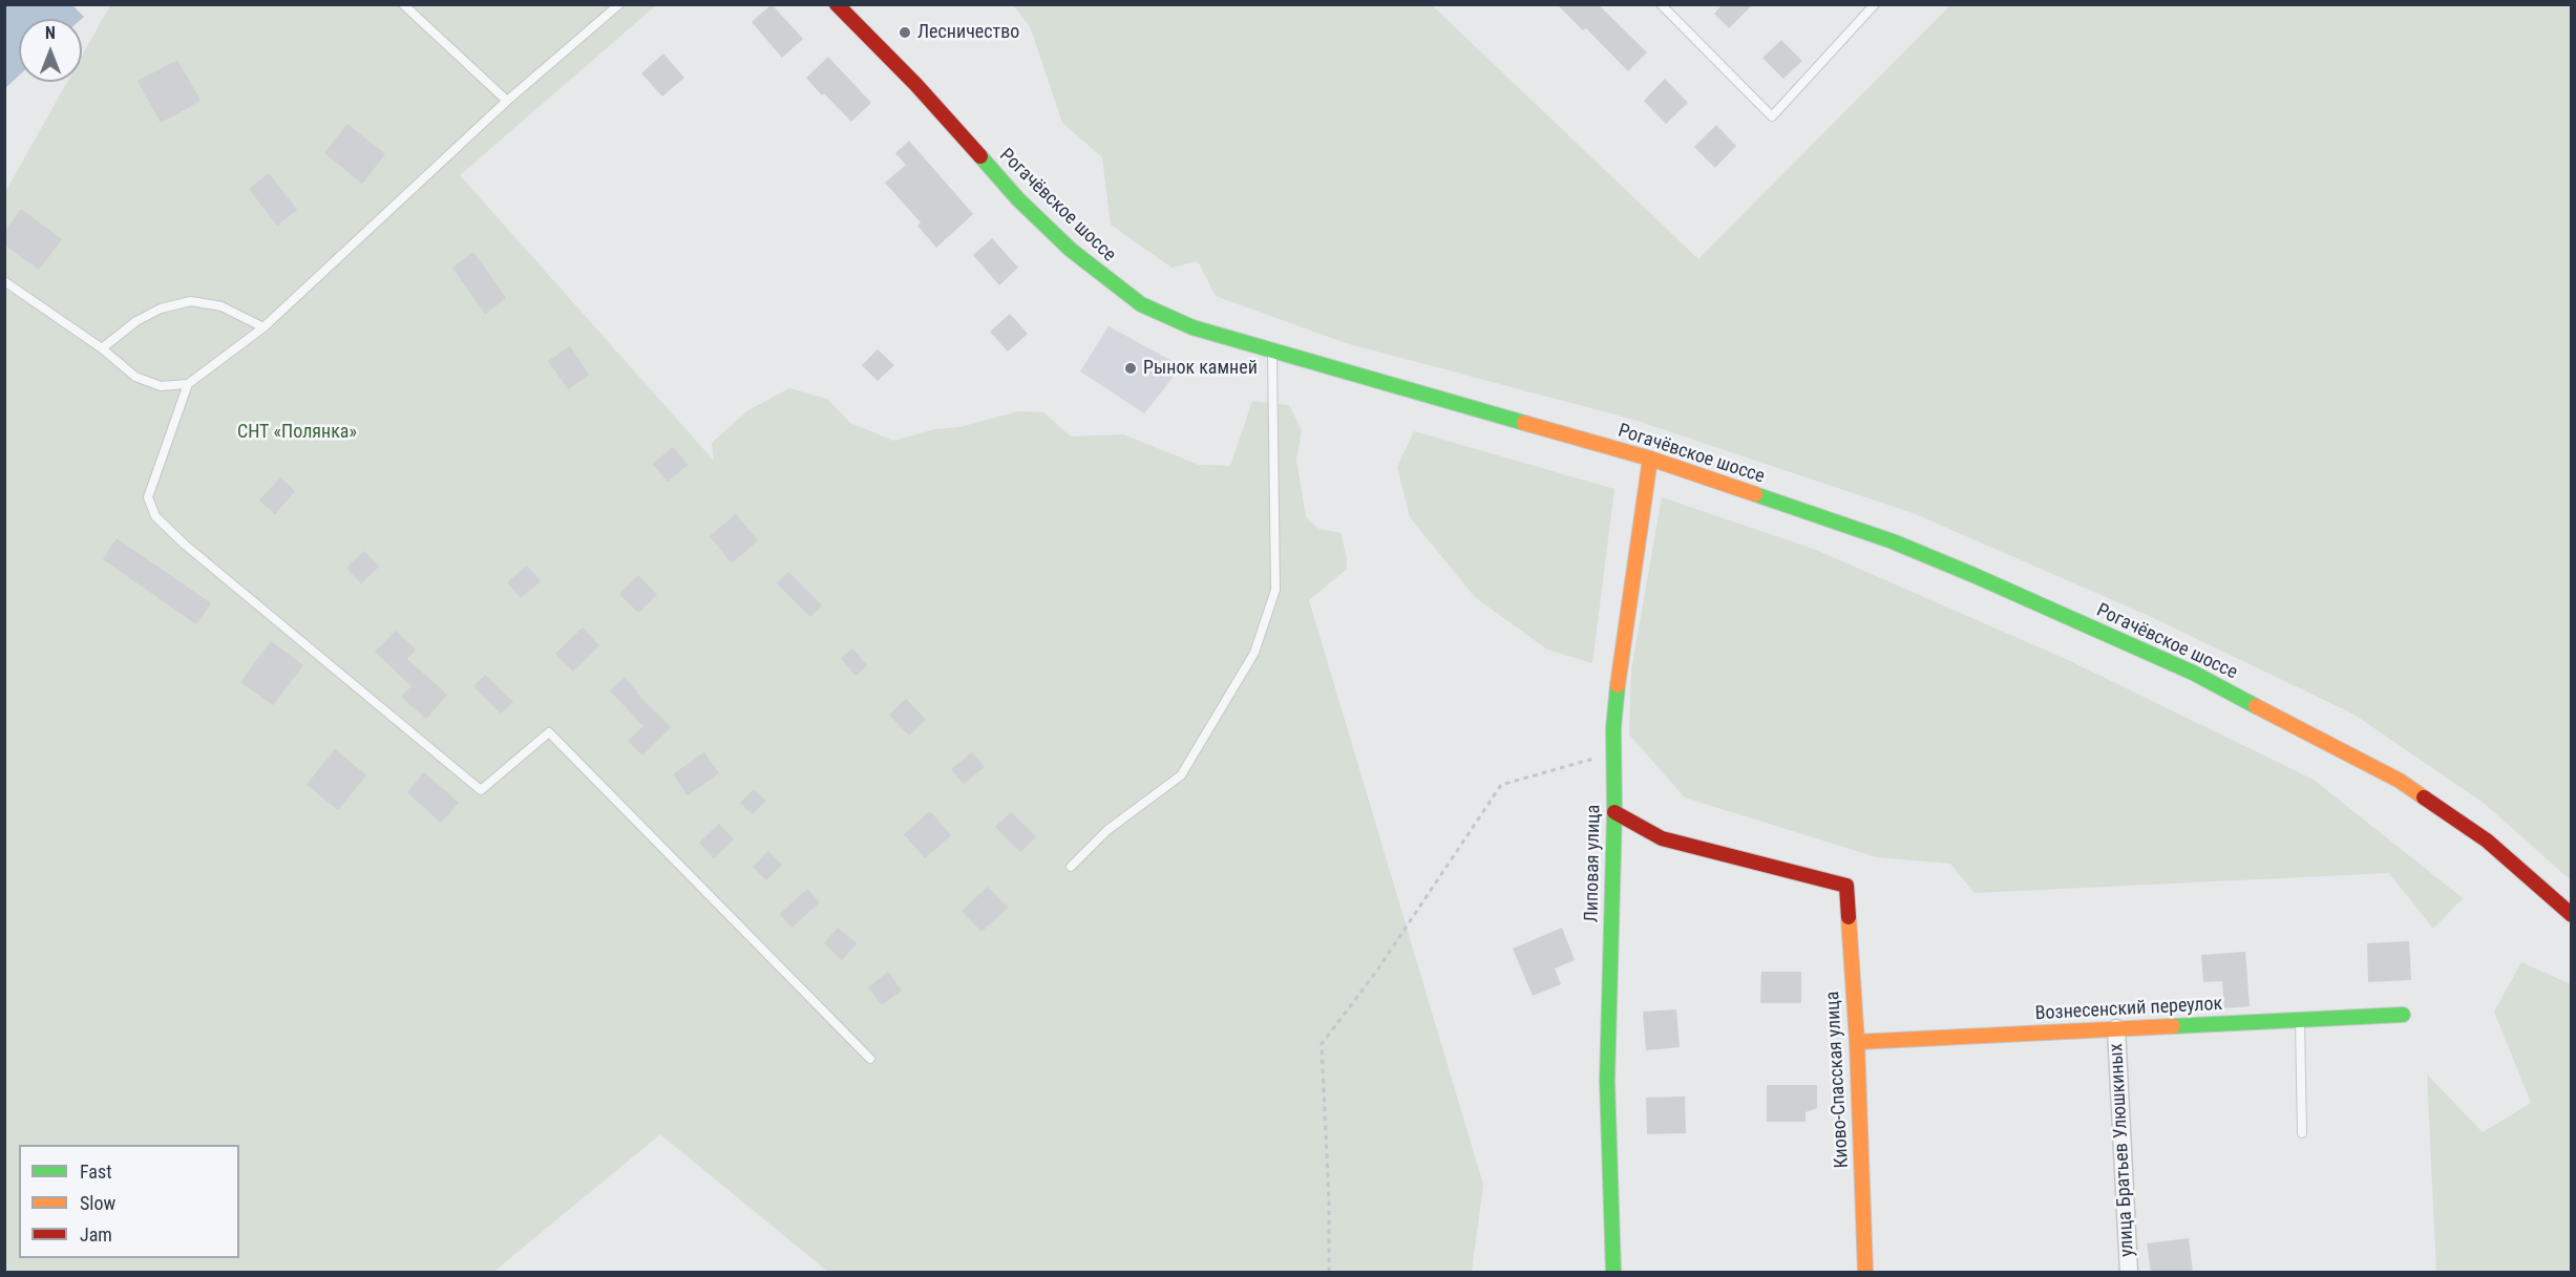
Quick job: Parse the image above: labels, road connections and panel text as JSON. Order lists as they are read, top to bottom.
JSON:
{
  "streets": {
    "street": [
      "Рогачёвское шоссе",
      "Липовая улица",
      "Вознесенский переулок",
      "Киово-Спасская улица",
      "улица Братьев Улюшкиных"
    ]
  },
  "crossings": [
    ["Рогачёвское шоссе", "Липовая улица"],
    ["Липовая улица", "Киово-Спасская улица"],
    ["Вознесенский переулок", "Киово-Спасская улица"],
    ["Вознесенский переулок", "улица Братьев Улюшкиных"]
  ],
  "parks": ["СНТ «Полянка»"],
  "places": ["Лесничество", "Рынок камней"],
  "legend": ["Fast", "Slow", "Jam"],
  "north": "top"
}
